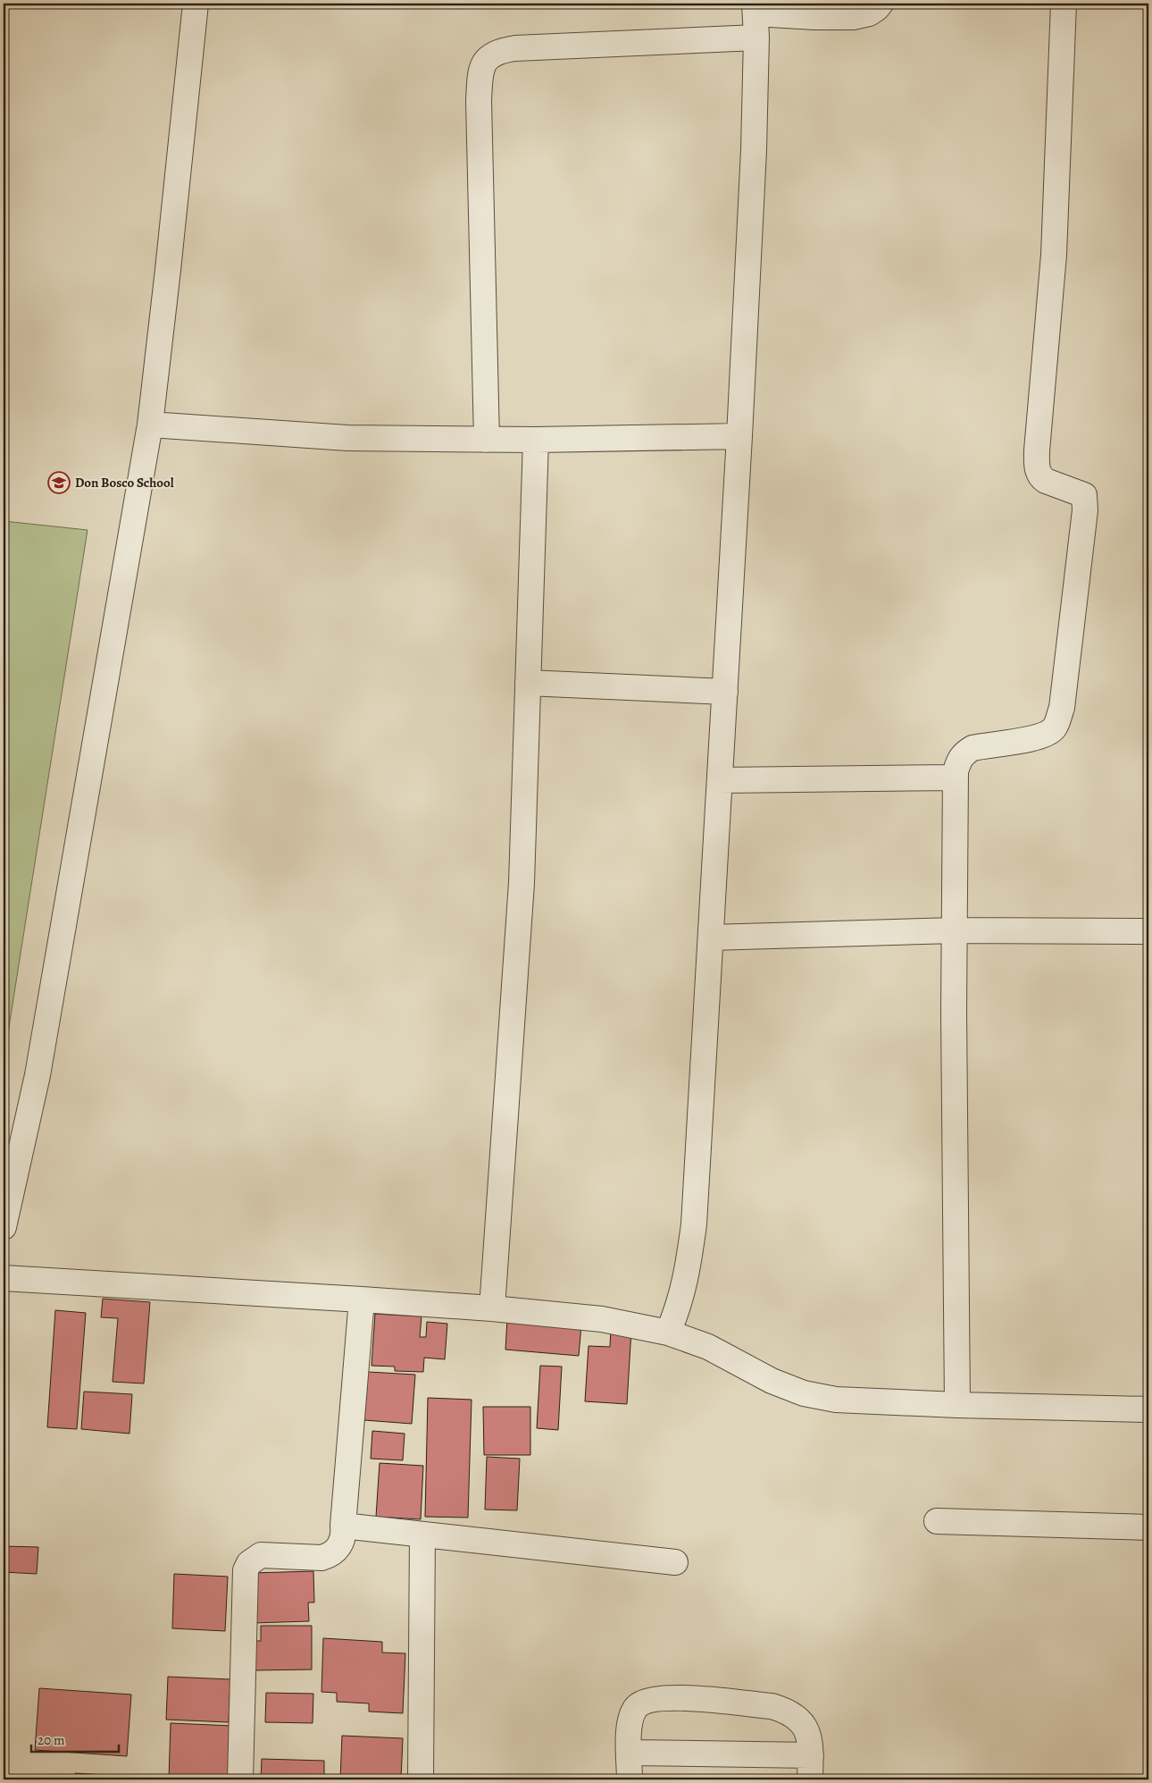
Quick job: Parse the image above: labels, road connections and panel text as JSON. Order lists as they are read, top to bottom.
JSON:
{
  "places": {
    "school or university": ["Don Bosco School"]
  },
  "scale_bar": "20 m"
}
